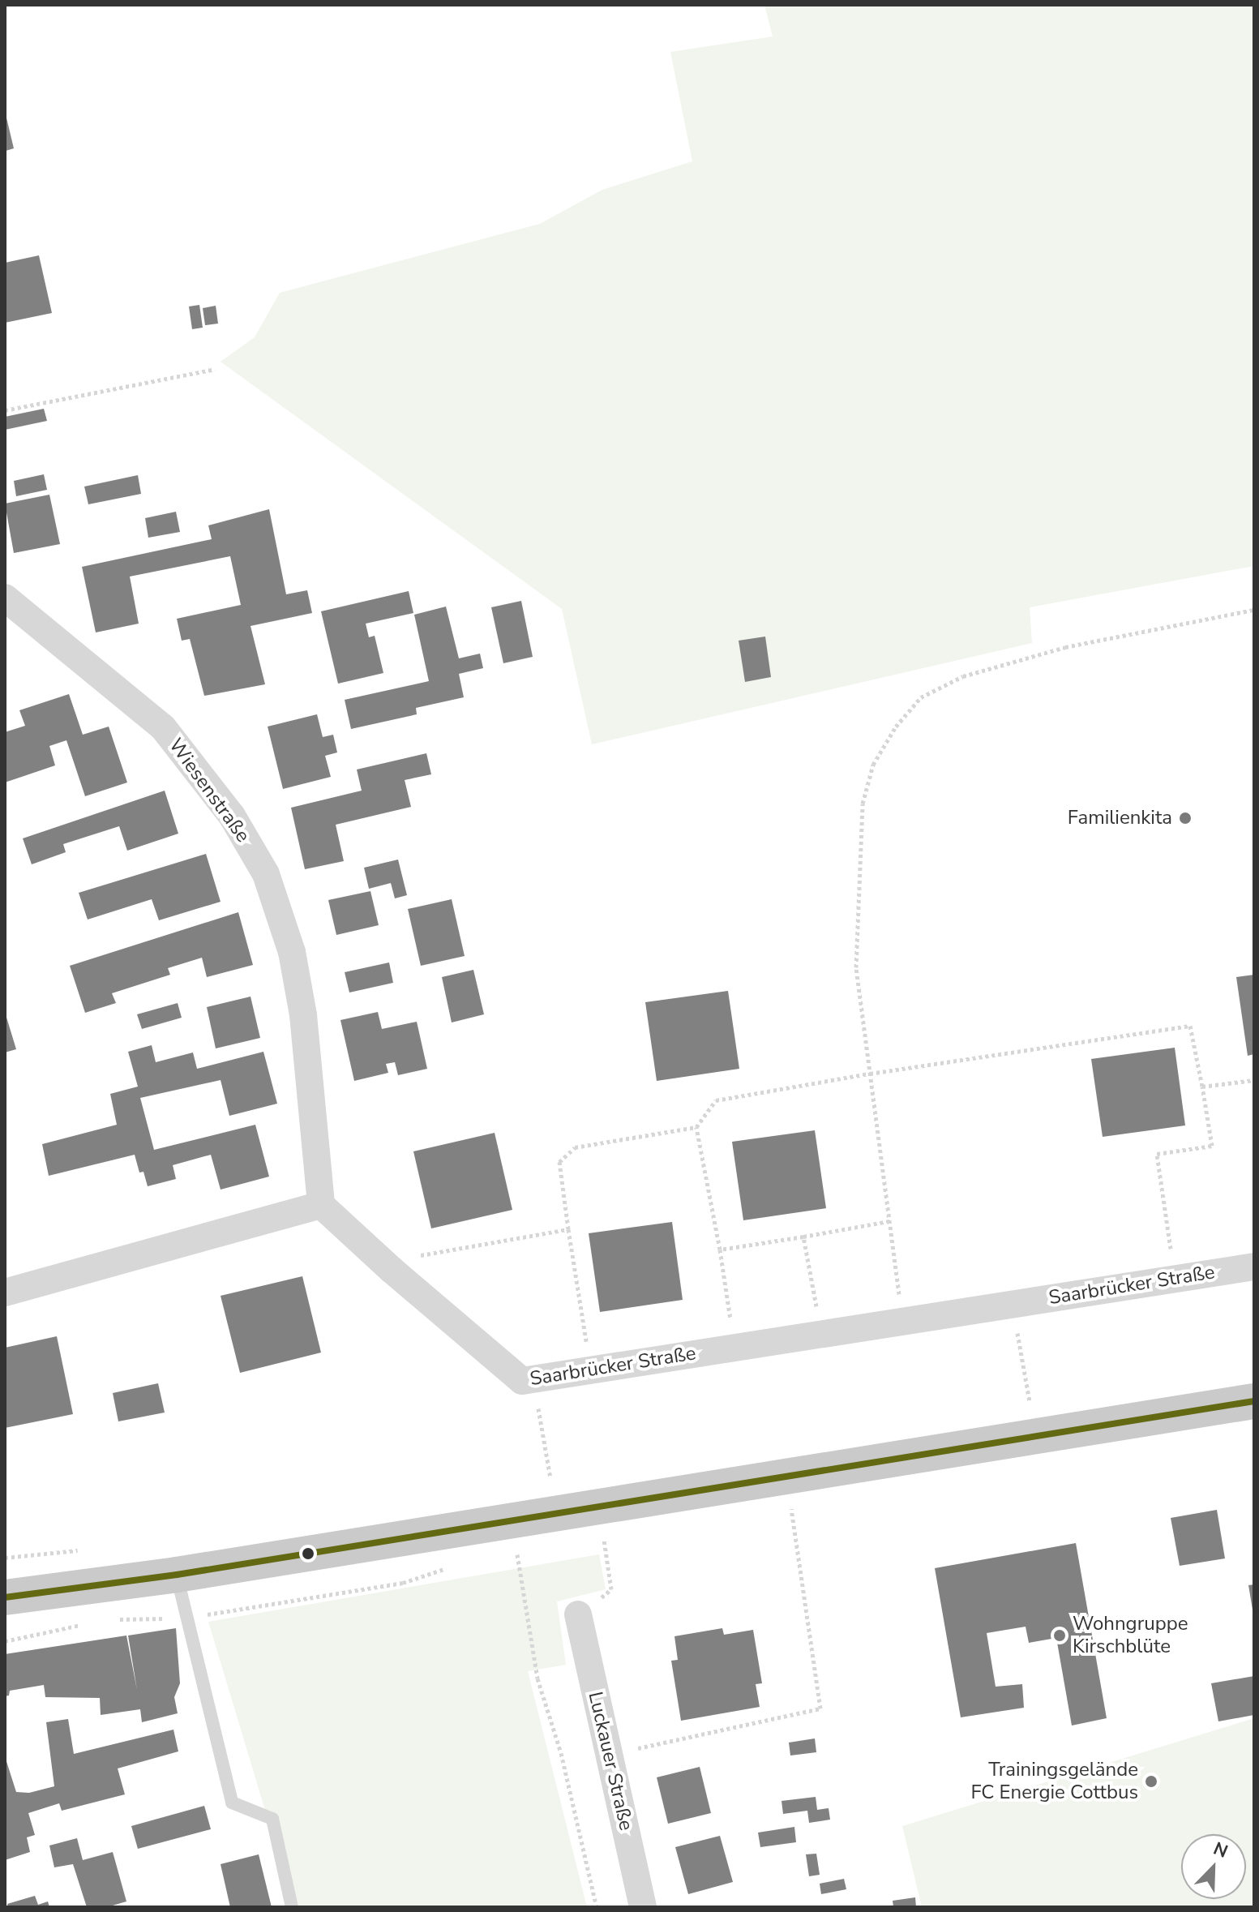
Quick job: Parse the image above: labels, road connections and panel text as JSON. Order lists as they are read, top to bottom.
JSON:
{
  "streets": {
    "street": ["Wiesenstraße", "Saarbrücker Straße", "Luckauer Straße"]
  },
  "crossings": [
    ["Wiesenstraße", "Saarbrücker Straße"]
  ],
  "places": ["Familienkita", "Wohngruppe Kirschblüte", "Trainingsgelände FC Energie Cottbus"],
  "north": "top right"
}
